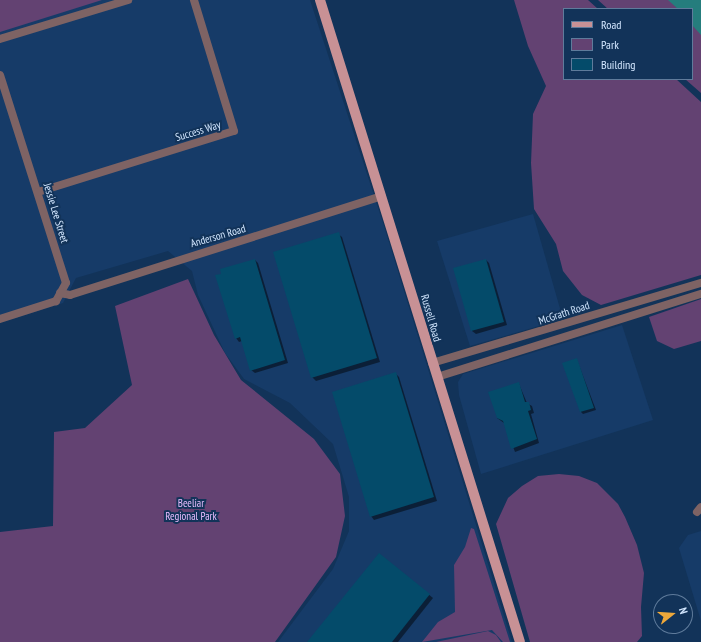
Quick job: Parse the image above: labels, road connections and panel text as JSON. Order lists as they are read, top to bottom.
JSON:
{
  "streets": {
    "main road": ["Russell Road"],
    "street": [
      "Success Way",
      "Jessie Lee Street",
      "Anderson Road",
      "McGrath Road"
    ]
  },
  "crossings": [
    ["Success Way", "Jessie Lee Street"],
    ["Jessie Lee Street", "Anderson Road"],
    ["Anderson Road", "Russell Road"],
    ["McGrath Road", "Russell Road"]
  ],
  "parks": ["Beeliar Regional Park"],
  "legend": ["Road", "Park", "Building"],
  "north": "right"
}
